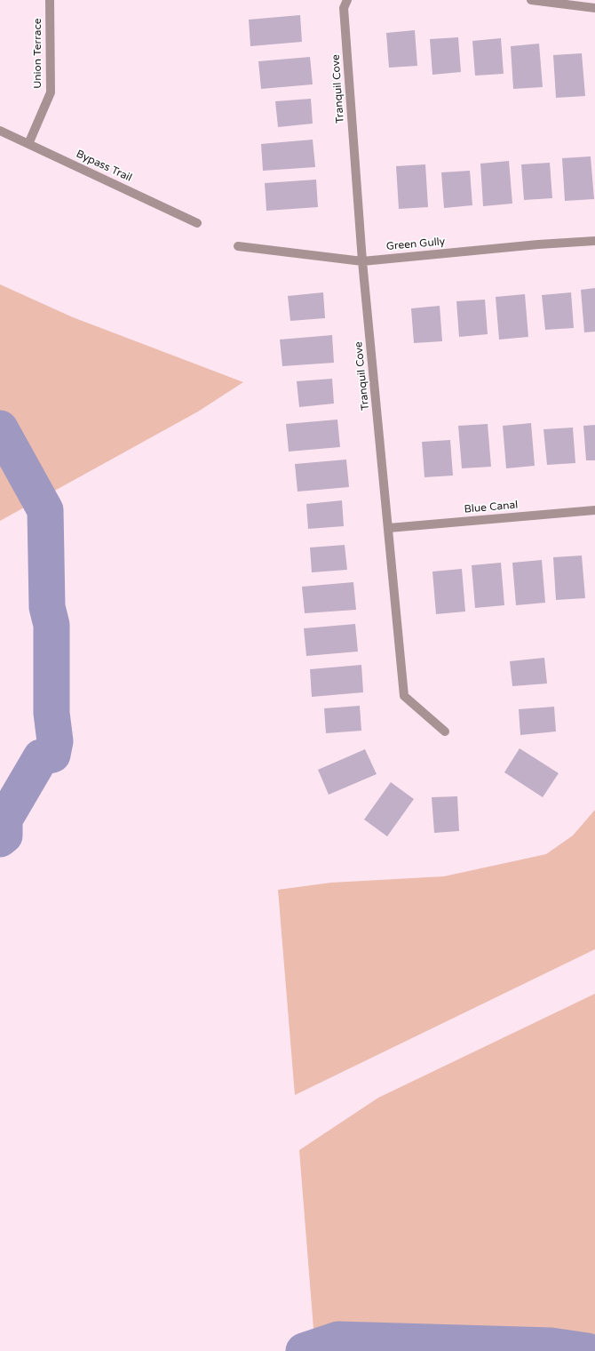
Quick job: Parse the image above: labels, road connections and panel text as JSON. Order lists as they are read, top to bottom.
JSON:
{
  "streets": {
    "street": [
      "Union Terrace",
      "Tranquil Cove",
      "Bypass Trail",
      "Green Gully",
      "Blue Canal"
    ]
  },
  "crossings": [
    ["Union Terrace", "Bypass Trail"],
    ["Tranquil Cove", "Green Gully"],
    ["Tranquil Cove", "Blue Canal"]
  ]
}
